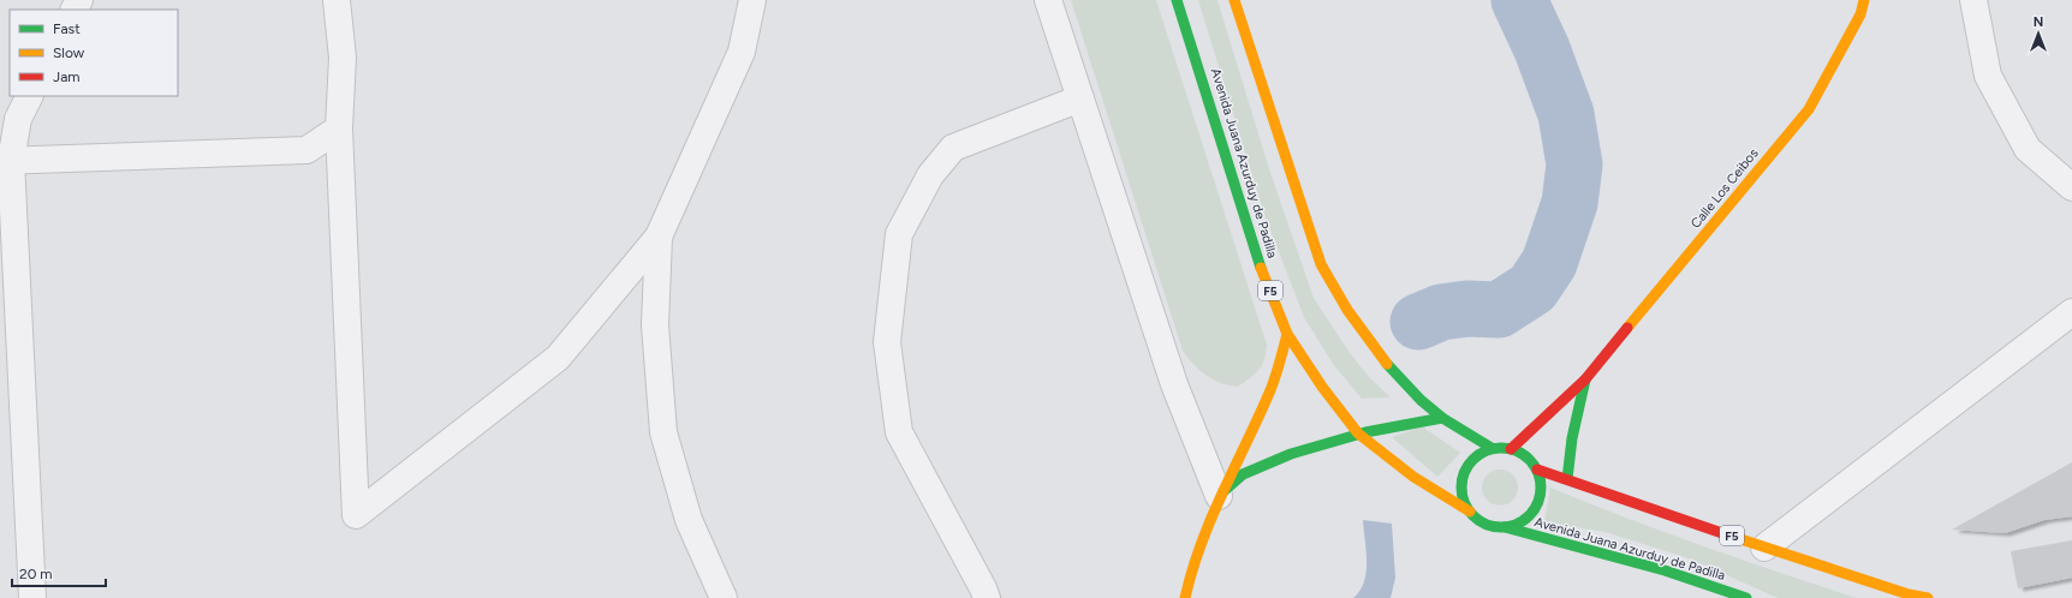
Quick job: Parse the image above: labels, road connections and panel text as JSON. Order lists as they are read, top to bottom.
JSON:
{
  "streets": {
    "main road": ["Avenida Juana Azurduy de Padilla", "Calle Los Ceibos", "F5"]
  },
  "crossings": [
    ["Avenida Juana Azurduy de Padilla", "Calle Los Ceibos"],
    ["Avenida Juana Azurduy de Padilla", "F5"],
    ["Calle Los Ceibos", "F5"]
  ],
  "legend": ["Fast", "Slow", "Jam"],
  "scale_bar": "20 m",
  "north": "top"
}
